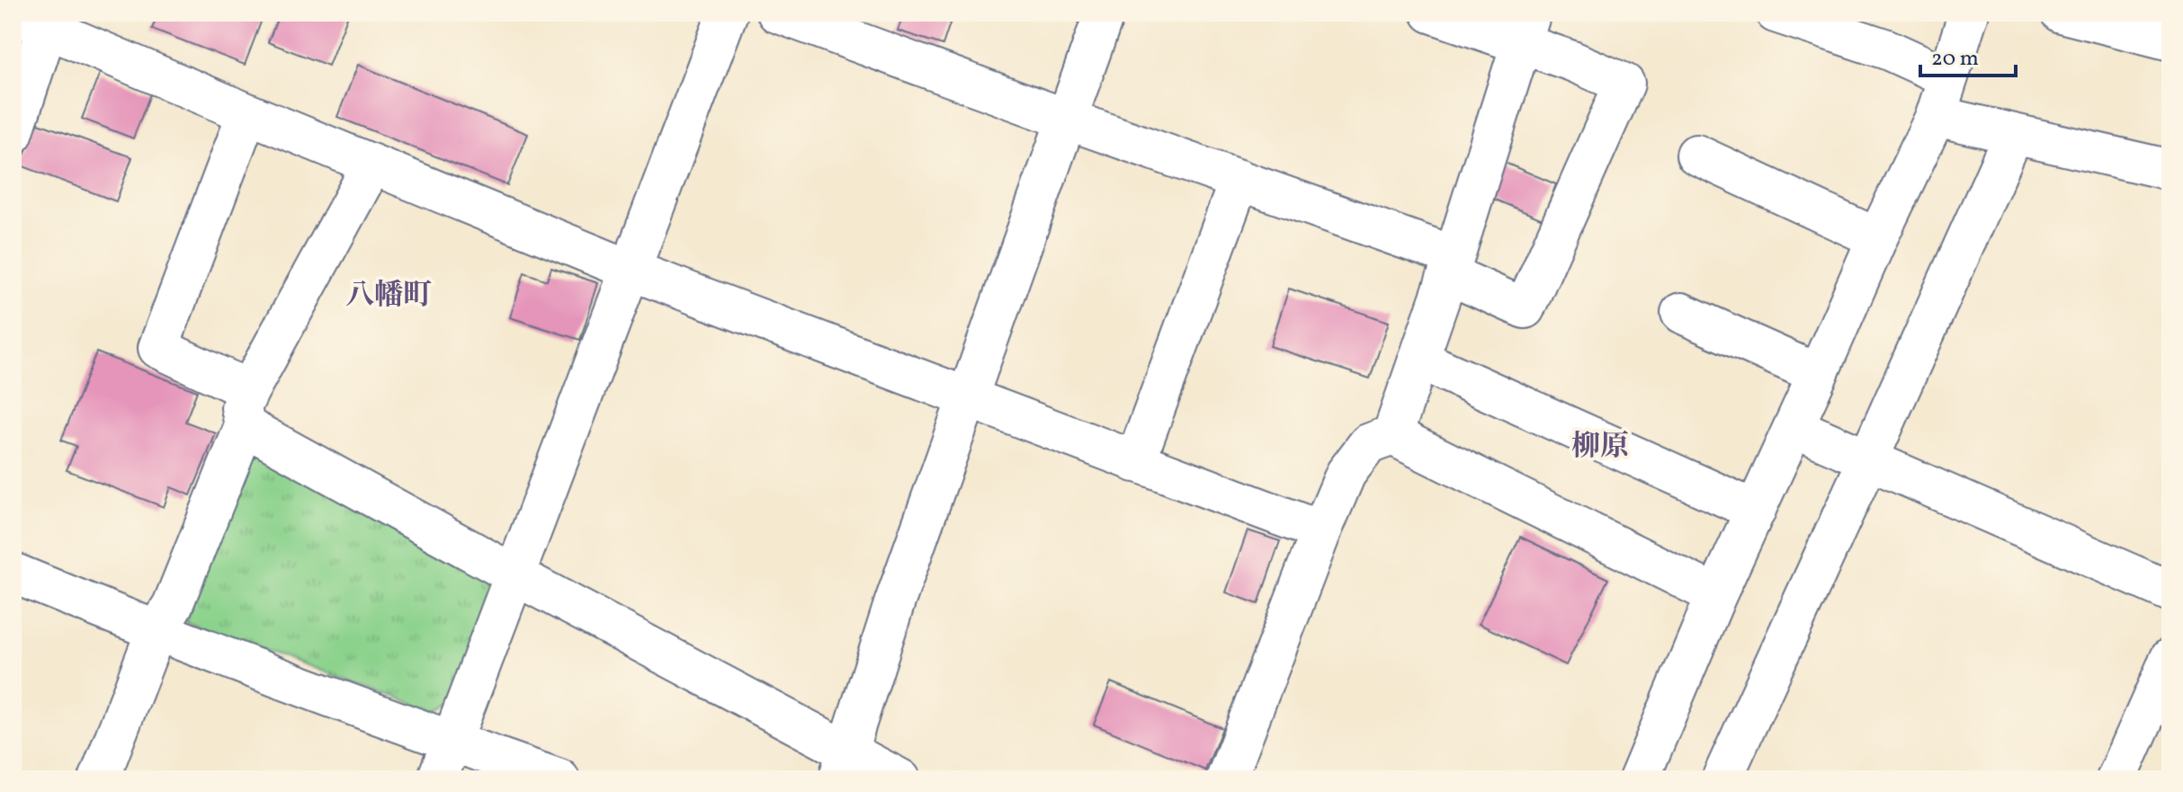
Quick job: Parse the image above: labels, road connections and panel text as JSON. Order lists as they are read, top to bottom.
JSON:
{
  "districts": ["八幡町", "柳原"],
  "scale_bar": "20 m"
}
